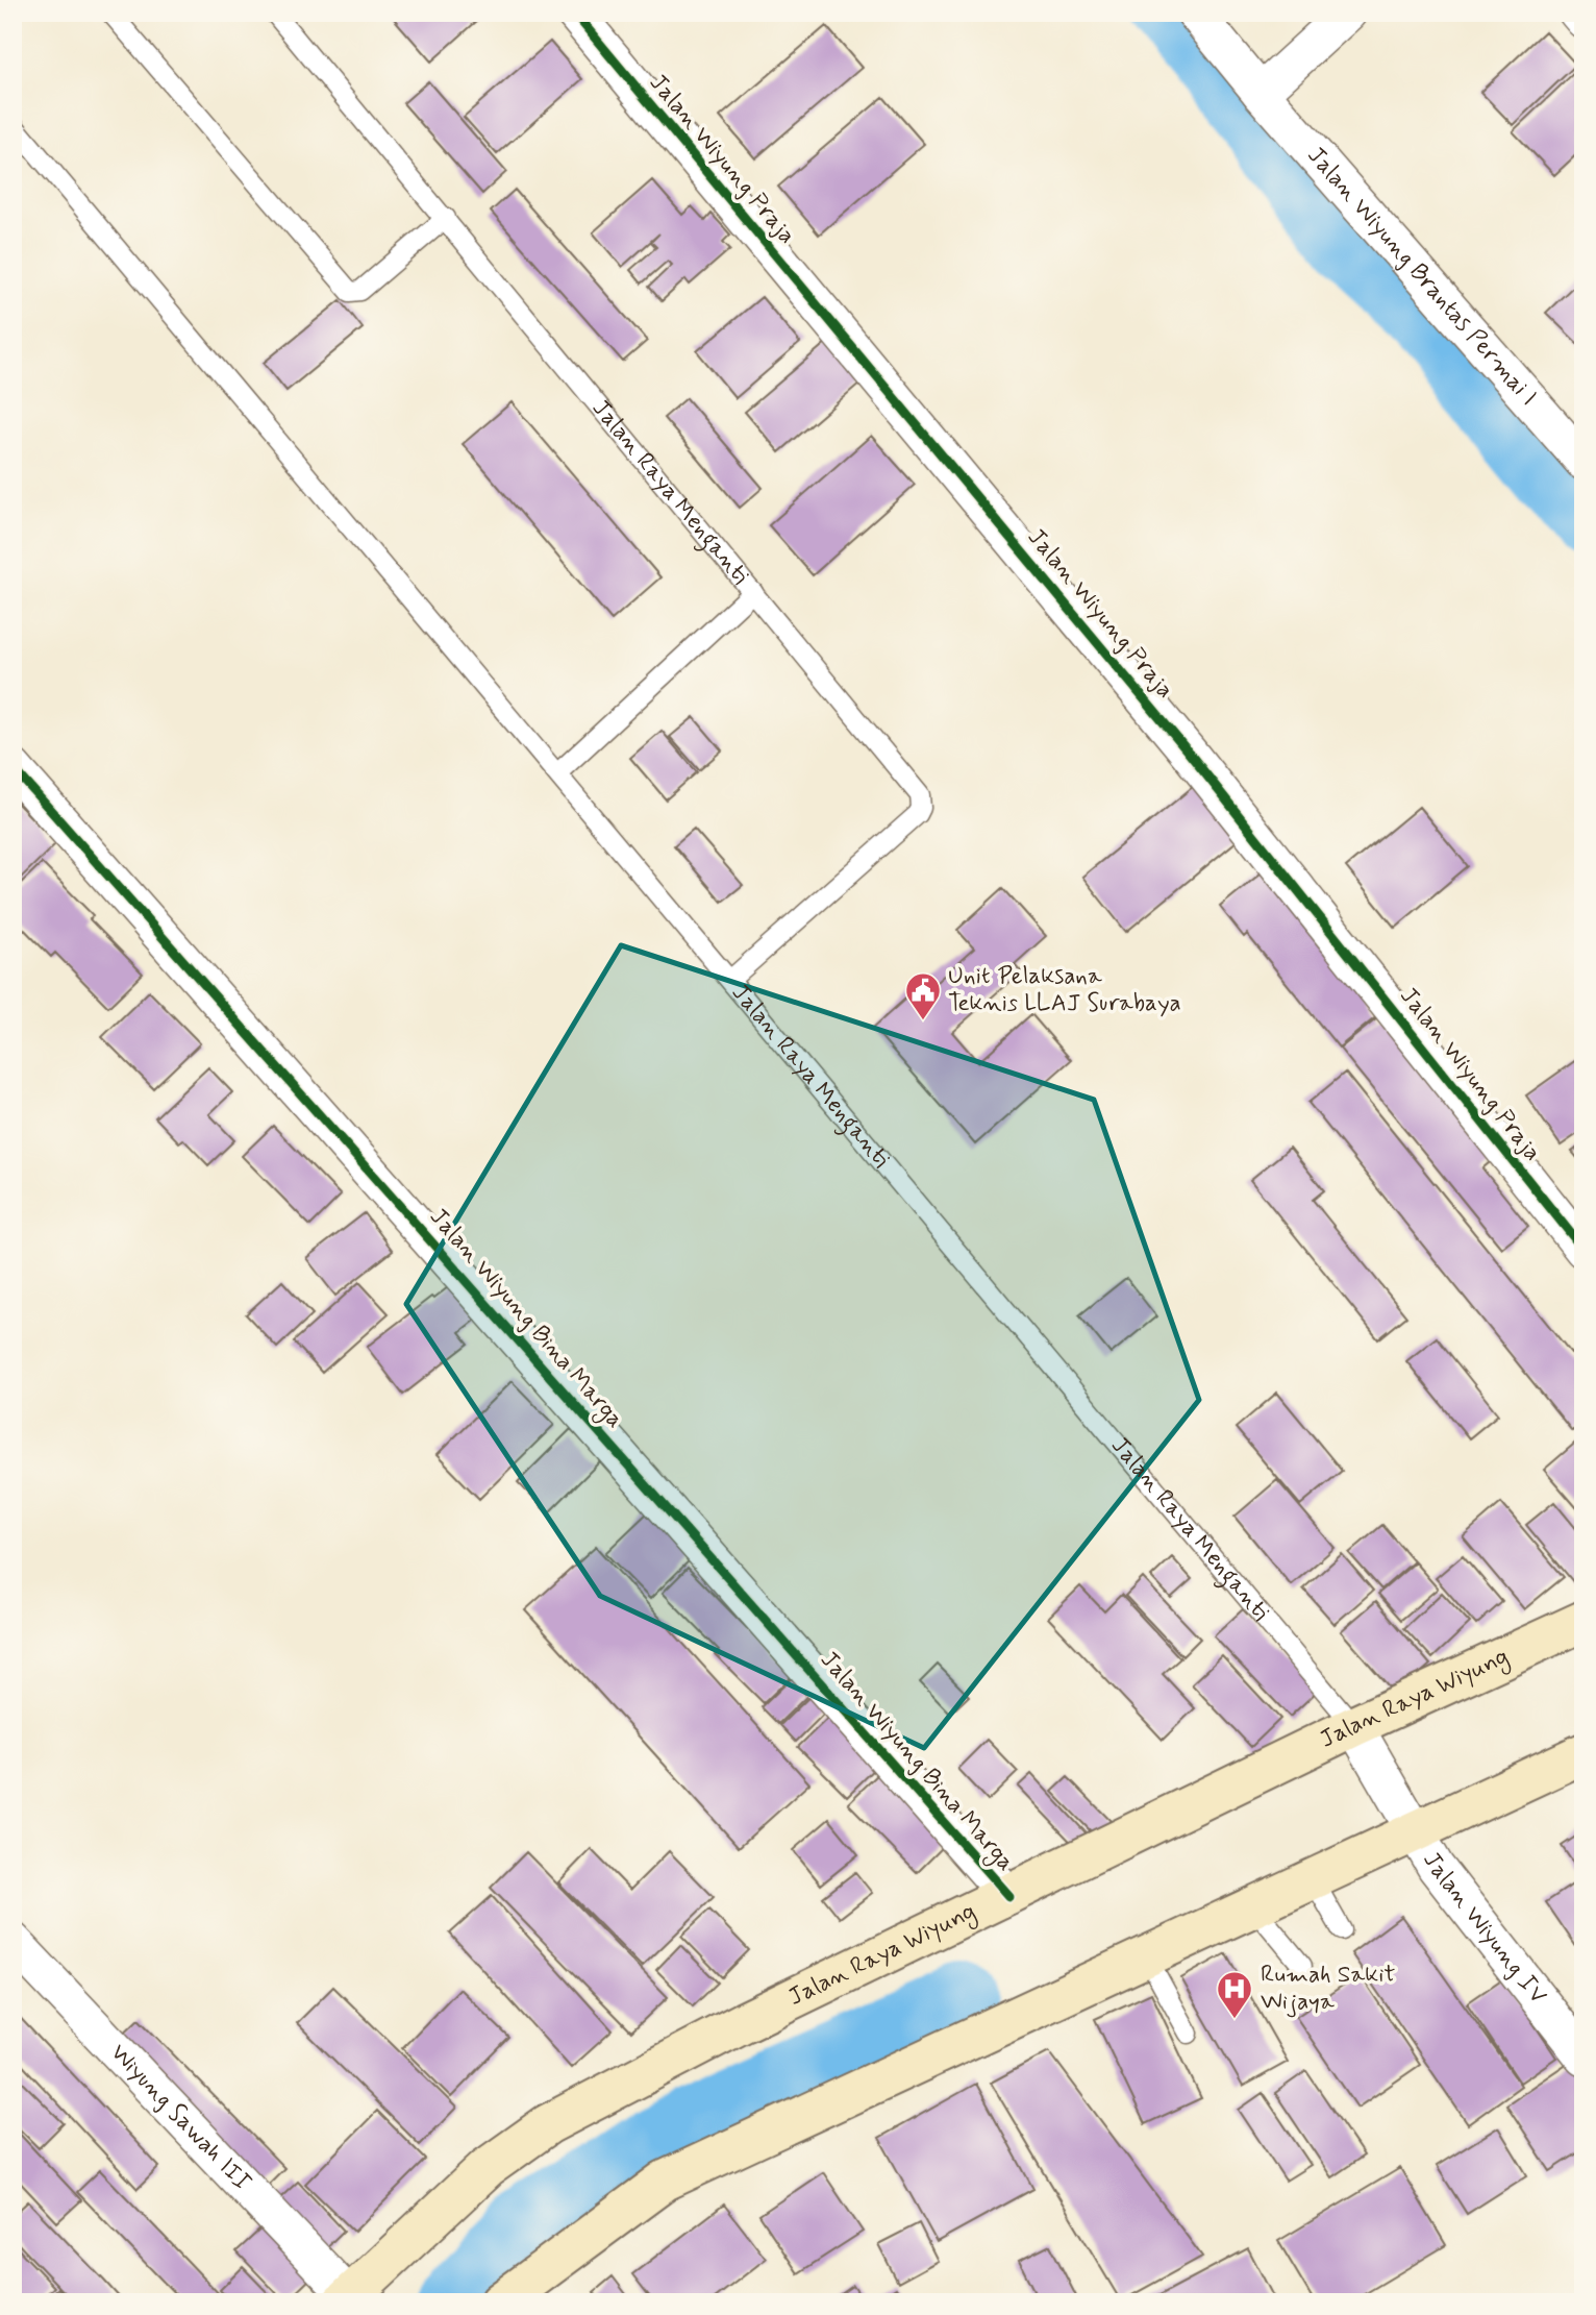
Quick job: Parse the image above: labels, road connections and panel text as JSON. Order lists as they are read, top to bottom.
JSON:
{
  "streets": {
    "main road": ["Jalan Raya Wiyung"],
    "street": [
      "Jalan Wiyung Praja",
      "Jalan Wiyung Brantas Permai I",
      "Jalan Raya Menganti",
      "Jalan Wiyung Bina Marga",
      "Jalan Wiyung IV",
      "Wiyung Sawah III"
    ]
  },
  "crossings": [
    ["Jalan Raya Menganti", "Jalan Raya Wiyung"],
    ["Jalan Raya Menganti", "Jalan Wiyung IV"],
    ["Jalan Wiyung Bina Marga", "Jalan Raya Wiyung"],
    ["Jalan Raya Wiyung", "Wiyung Sawah III"]
  ],
  "places": {
    "public building": ["Unit Pelaksana Teknis LLAJ Surabaya"],
    "hospital": ["Rumah Sakit Wijaya"]
  }
}
